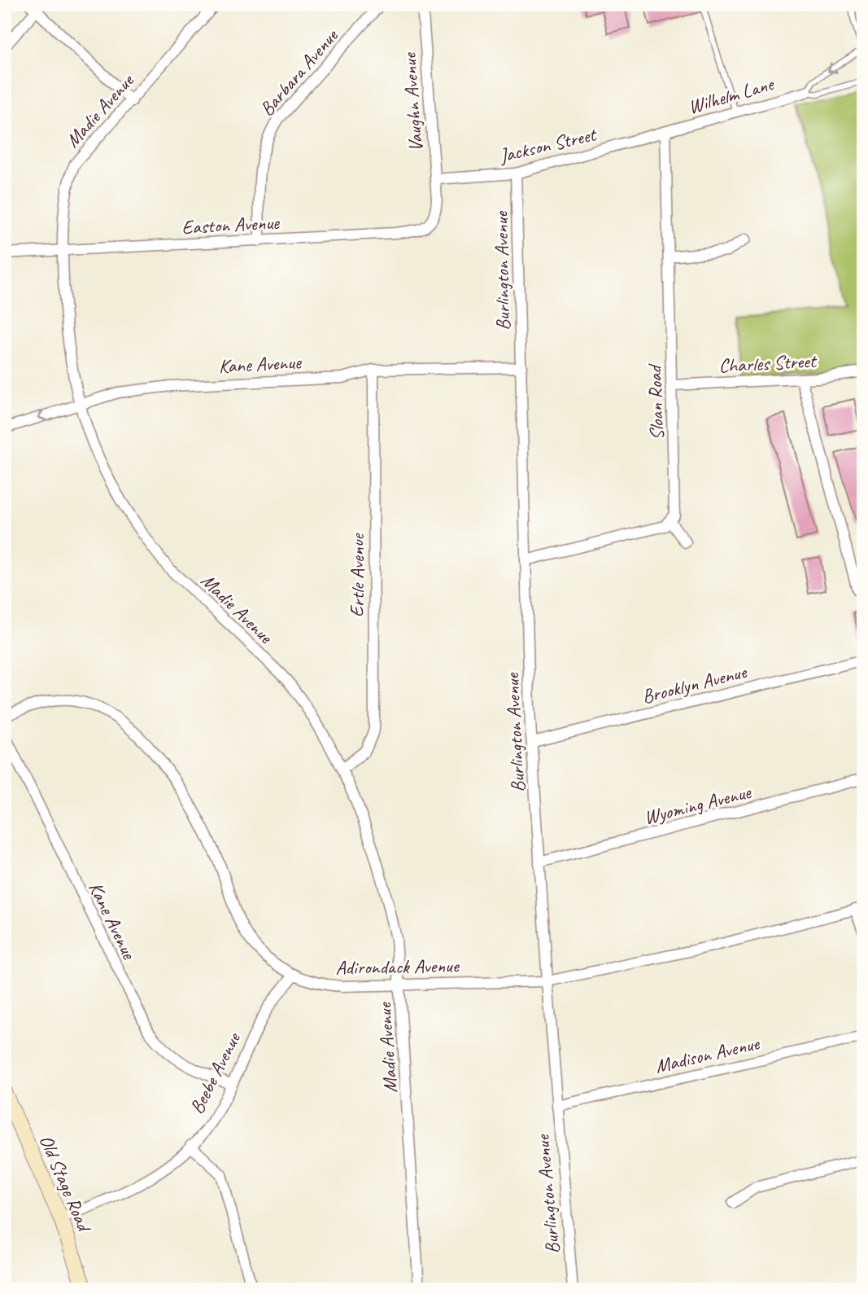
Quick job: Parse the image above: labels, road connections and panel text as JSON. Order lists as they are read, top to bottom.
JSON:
{
  "streets": {
    "main road": ["Old Stage Road"],
    "street": [
      "Barbara Avenue",
      "Wilhelm Lane",
      "Vaughn Avenue",
      "Madie Avenue",
      "Jackson Street",
      "Easton Avenue",
      "Burlington Avenue",
      "Charles Street",
      "Kane Avenue",
      "Sloan Road",
      "Ertle Avenue",
      "Brooklyn Avenue",
      "Wyoming Avenue",
      "Adirondack Avenue",
      "Madison Avenue",
      "Beebe Avenue"
    ]
  },
  "crossings": [
    ["Barbara Avenue", "Easton Avenue"],
    ["Wilhelm Lane", "Jackson Street"],
    ["Wilhelm Lane", "Sloan Road"],
    ["Vaughn Avenue", "Jackson Street"],
    ["Vaughn Avenue", "Easton Avenue"],
    ["Madie Avenue", "Easton Avenue"],
    ["Madie Avenue", "Kane Avenue"],
    ["Madie Avenue", "Ertle Avenue"],
    ["Madie Avenue", "Adirondack Avenue"],
    ["Jackson Street", "Burlington Avenue"],
    ["Jackson Street", "Sloan Road"],
    ["Burlington Avenue", "Kane Avenue"],
    ["Burlington Avenue", "Brooklyn Avenue"],
    ["Burlington Avenue", "Wyoming Avenue"],
    ["Burlington Avenue", "Adirondack Avenue"],
    ["Burlington Avenue", "Madison Avenue"],
    ["Charles Street", "Sloan Road"],
    ["Kane Avenue", "Ertle Avenue"],
    ["Kane Avenue", "Beebe Avenue"],
    ["Adirondack Avenue", "Beebe Avenue"],
    ["Beebe Avenue", "Old Stage Road"]
  ]
}
